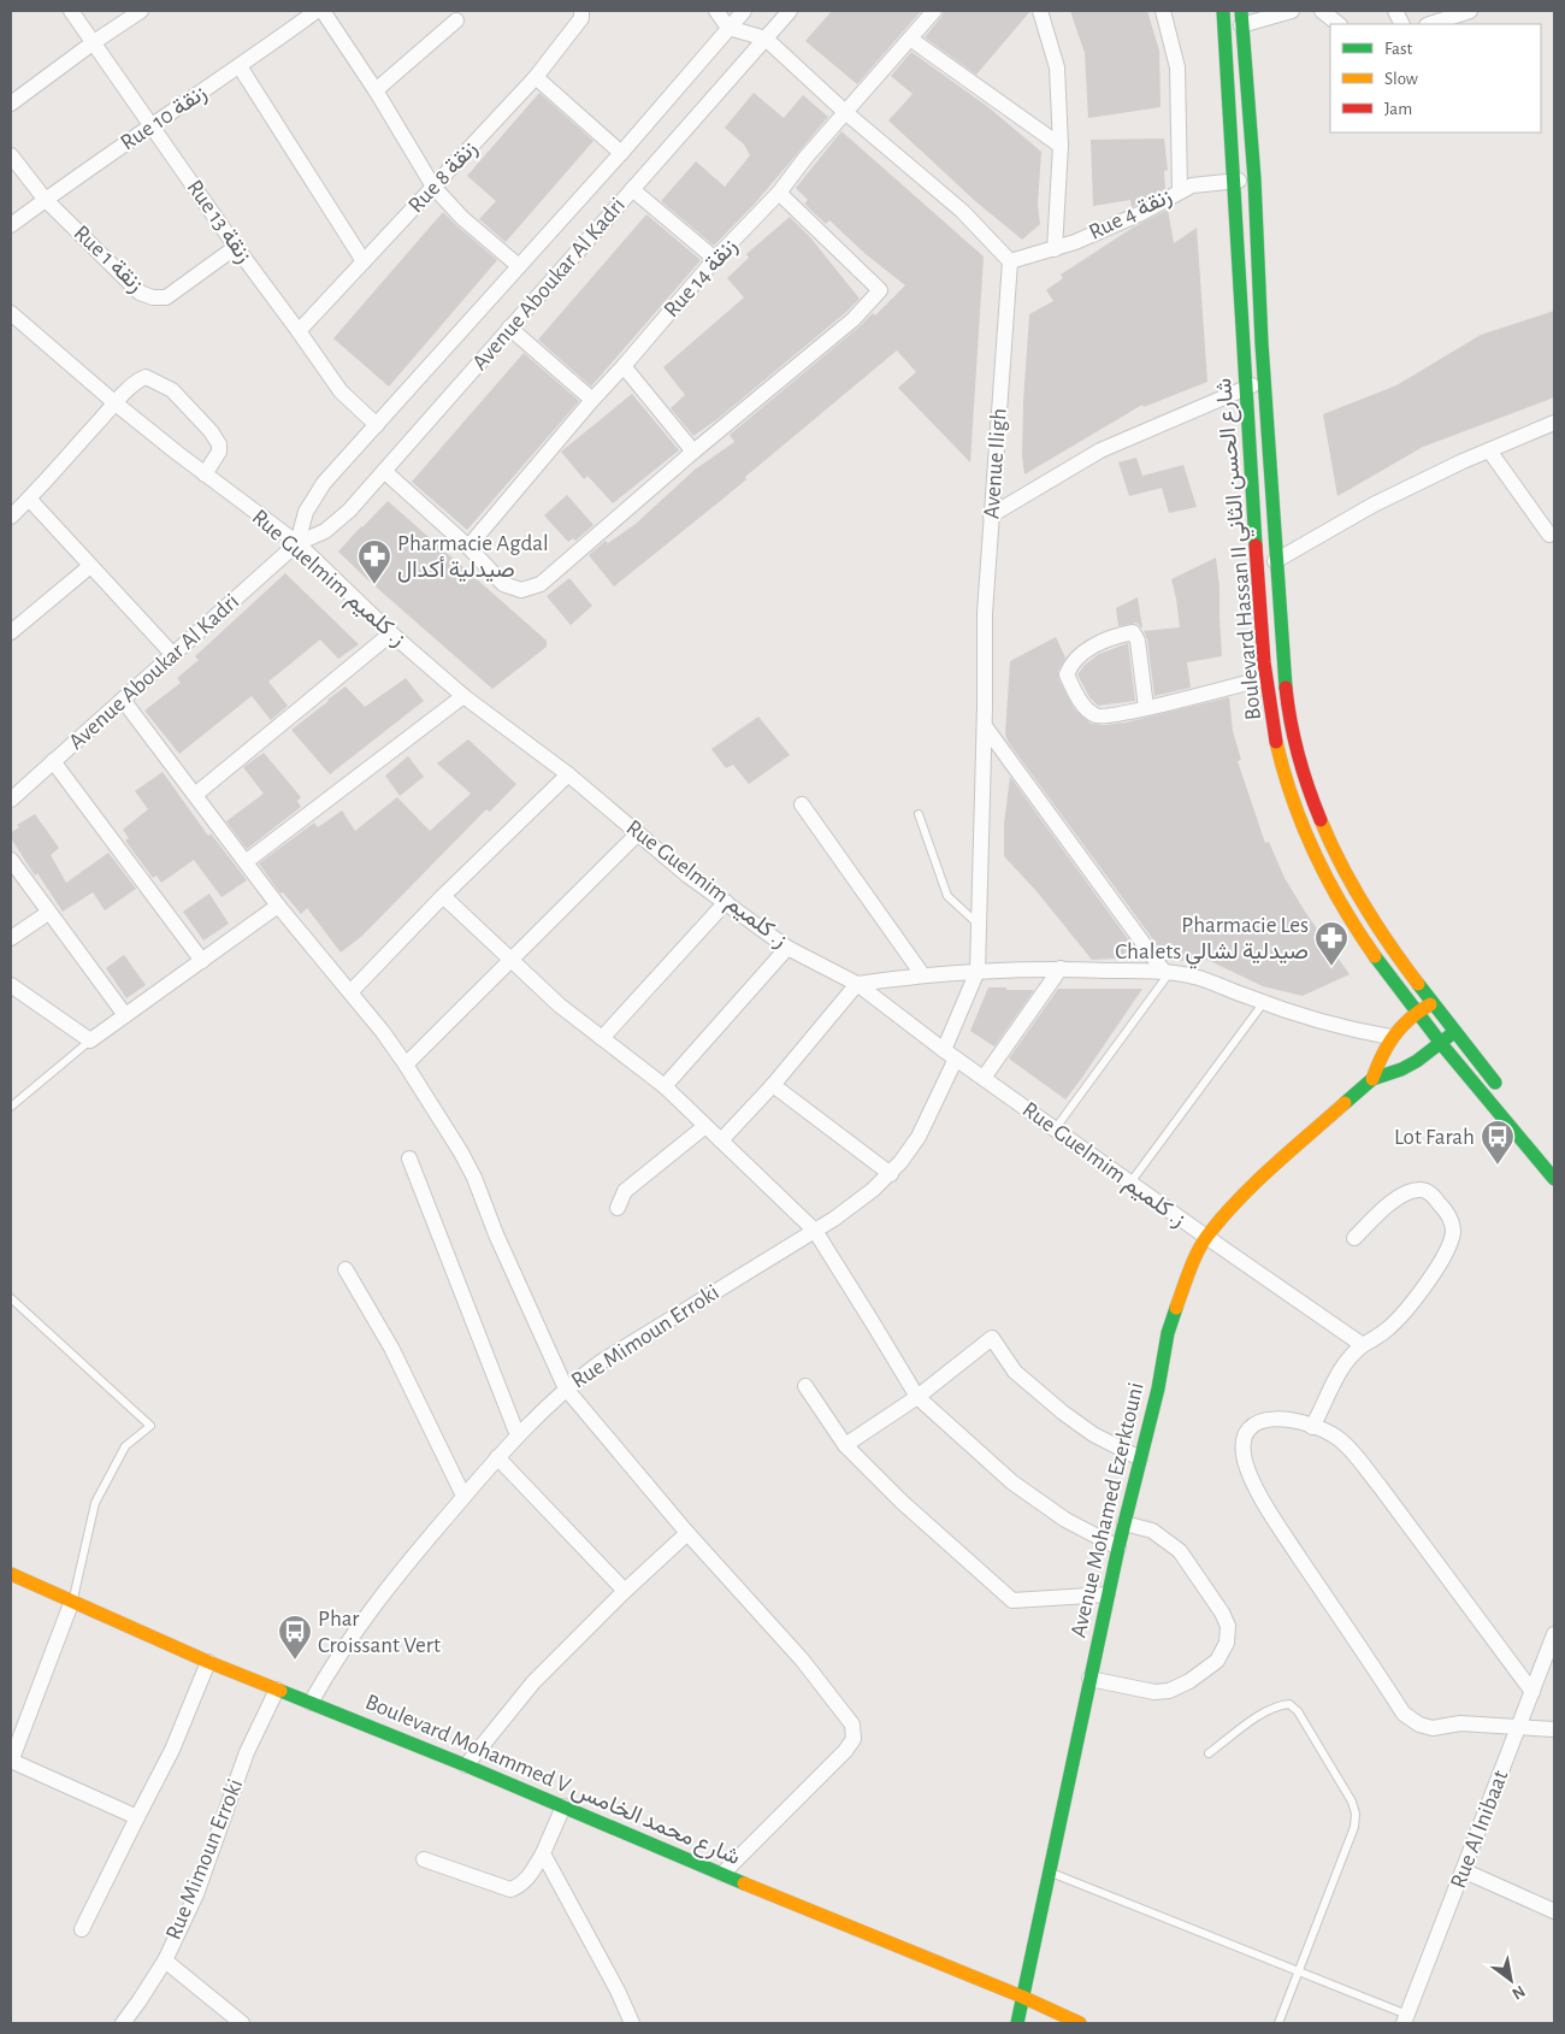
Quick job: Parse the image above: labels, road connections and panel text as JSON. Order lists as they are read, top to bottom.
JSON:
{
  "streets": {
    "main road": ["Boulevard Hassan II شارع الحسن الثاني", "Avenue Mohamed Ezerktouni", "Boulevard Mohammed V شارع محمد الخامس"],
    "street": [
      "Rue 10 زنقة",
      "Rue 8 زنقة",
      "Rue 4 زنقة",
      "Rue 13 زنقة",
      "Rue 1 زنقة",
      "Rue 14 زنقة",
      "Avenue Aboukar Al Kadri",
      "Avenue Iligh",
      "Rue Guelmim ز. كلميم",
      "Rue Mimoun Erroki",
      "Rue Al Inibaat"
    ]
  },
  "crossings": [
    ["Rue 10 زنقة", "Rue 13 زنقة"],
    ["Rue 10 زنقة", "Rue 1 زنقة"],
    ["Rue 8 زنقة", "Rue 13 زنقة"],
    ["Rue 4 زنقة", "Avenue Iligh"],
    ["Rue 4 زنقة", "Boulevard Hassan II شارع الحسن الثاني"],
    ["Rue 13 زنقة", "Rue 1 زنقة"],
    ["Rue 13 زنقة", "Avenue Aboukar Al Kadri"],
    ["Avenue Aboukar Al Kadri", "Rue Guelmim ز. كلميم"],
    ["Avenue Iligh", "Rue Guelmim ز. كلميم"],
    ["Avenue Iligh", "Rue Mimoun Erroki"],
    ["Boulevard Hassan II شارع الحسن الثاني", "Avenue Mohamed Ezerktouni"],
    ["Rue Guelmim ز. كلميم", "Rue Mimoun Erroki"],
    ["Rue Guelmim ز. كلميم", "Avenue Mohamed Ezerktouni"],
    ["Rue Mimoun Erroki", "Boulevard Mohammed V شارع محمد الخامس"],
    ["Avenue Mohamed Ezerktouni", "Boulevard Mohammed V شارع محمد الخامس"]
  ],
  "places": {
    "pharmacy": ["Pharmacie Agdal صيدلية أكدال", "Pharmacie Les Chalets صيدلية لشالي"],
    "bus stop": ["Lot Farah", "Phar Croissant Vert"]
  },
  "legend": ["Fast", "Slow", "Jam"],
  "north": "bottom right"
}
